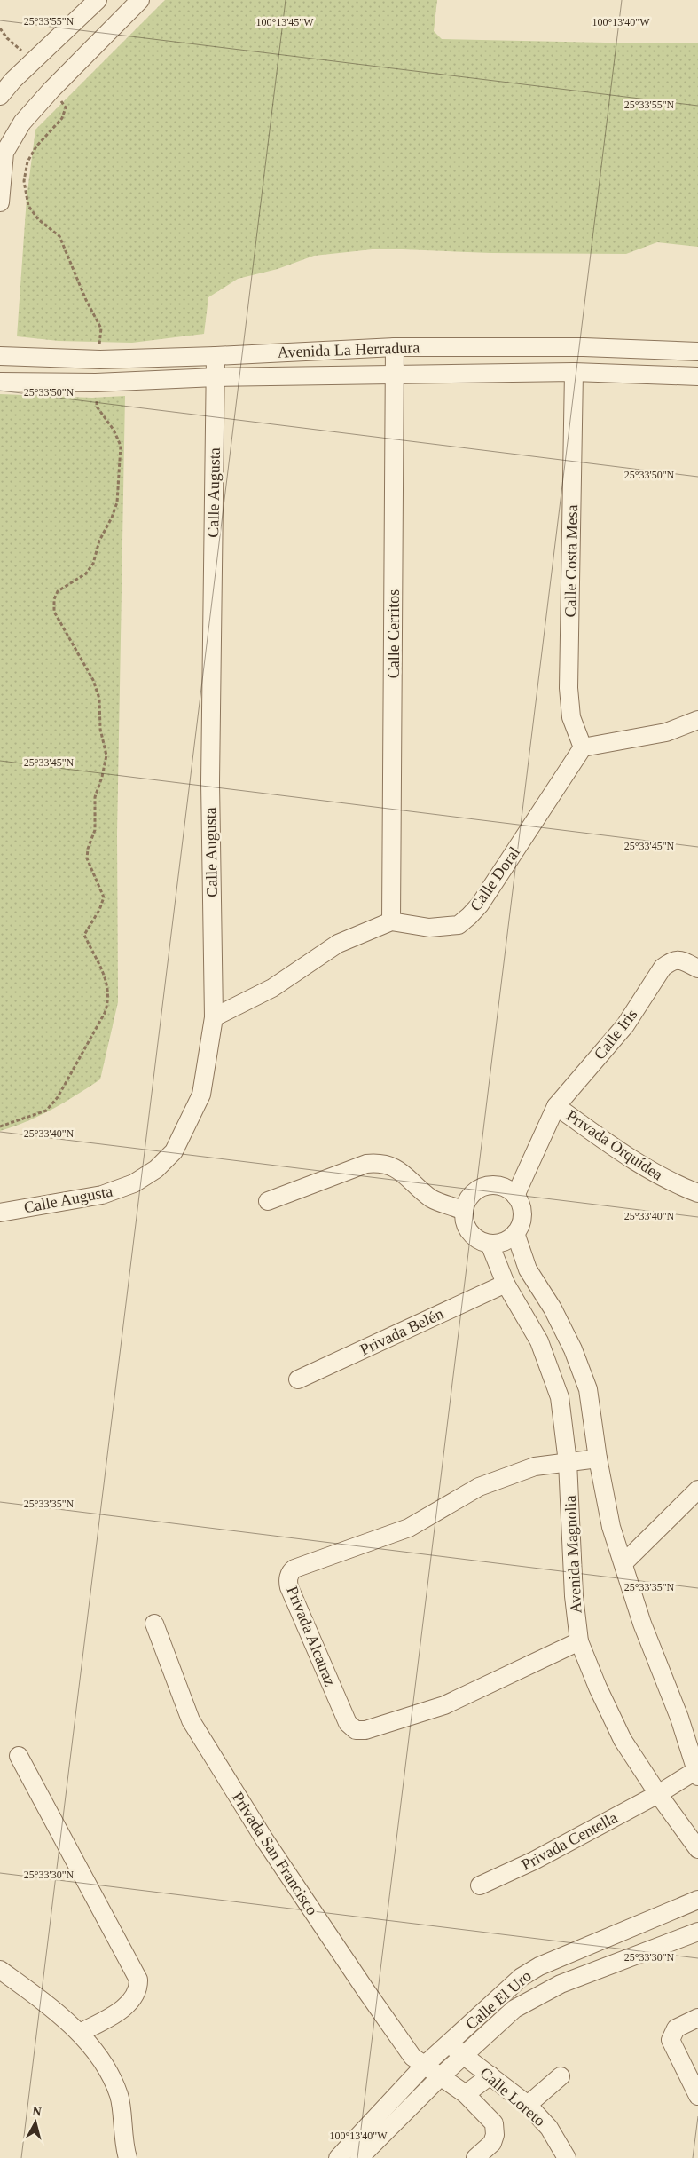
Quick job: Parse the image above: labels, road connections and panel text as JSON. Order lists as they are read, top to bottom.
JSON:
{
  "streets": {
    "street": [
      "Avenida La Herradura",
      "Calle Augusta",
      "Calle Costa Mesa",
      "Calle Cerritos",
      "Calle Doral",
      "Calle Iris",
      "Privada Orquídea",
      "Privada Belén",
      "Avenida Magnolia",
      "Privada Alcatraz",
      "Privada Centella",
      "Privada San Francisco",
      "Calle El Uro",
      "Calle Loreto"
    ]
  },
  "crossings": [
    ["Avenida La Herradura", "Calle Augusta"],
    ["Avenida La Herradura", "Calle Costa Mesa"],
    ["Avenida La Herradura", "Calle Cerritos"],
    ["Calle Costa Mesa", "Calle Doral"],
    ["Calle Cerritos", "Calle Doral"],
    ["Calle Iris", "Privada Orquídea"],
    ["Calle Iris", "Avenida Magnolia"],
    ["Privada Belén", "Avenida Magnolia"],
    ["Avenida Magnolia", "Privada Alcatraz"],
    ["Avenida Magnolia", "Privada Centella"],
    ["Privada San Francisco", "Calle El Uro"],
    ["Privada San Francisco", "Calle Loreto"],
    ["Calle El Uro", "Calle Loreto"]
  ],
  "north": "top",
  "coordinates": [
    "25°33'55\"N",
    "100°13'45\"W",
    "100°13'40\"W",
    "25°33'50\"N",
    "25°33'45\"N",
    "25°33'40\"N",
    "25°33'35\"N",
    "25°33'30\"N"
  ]
}
